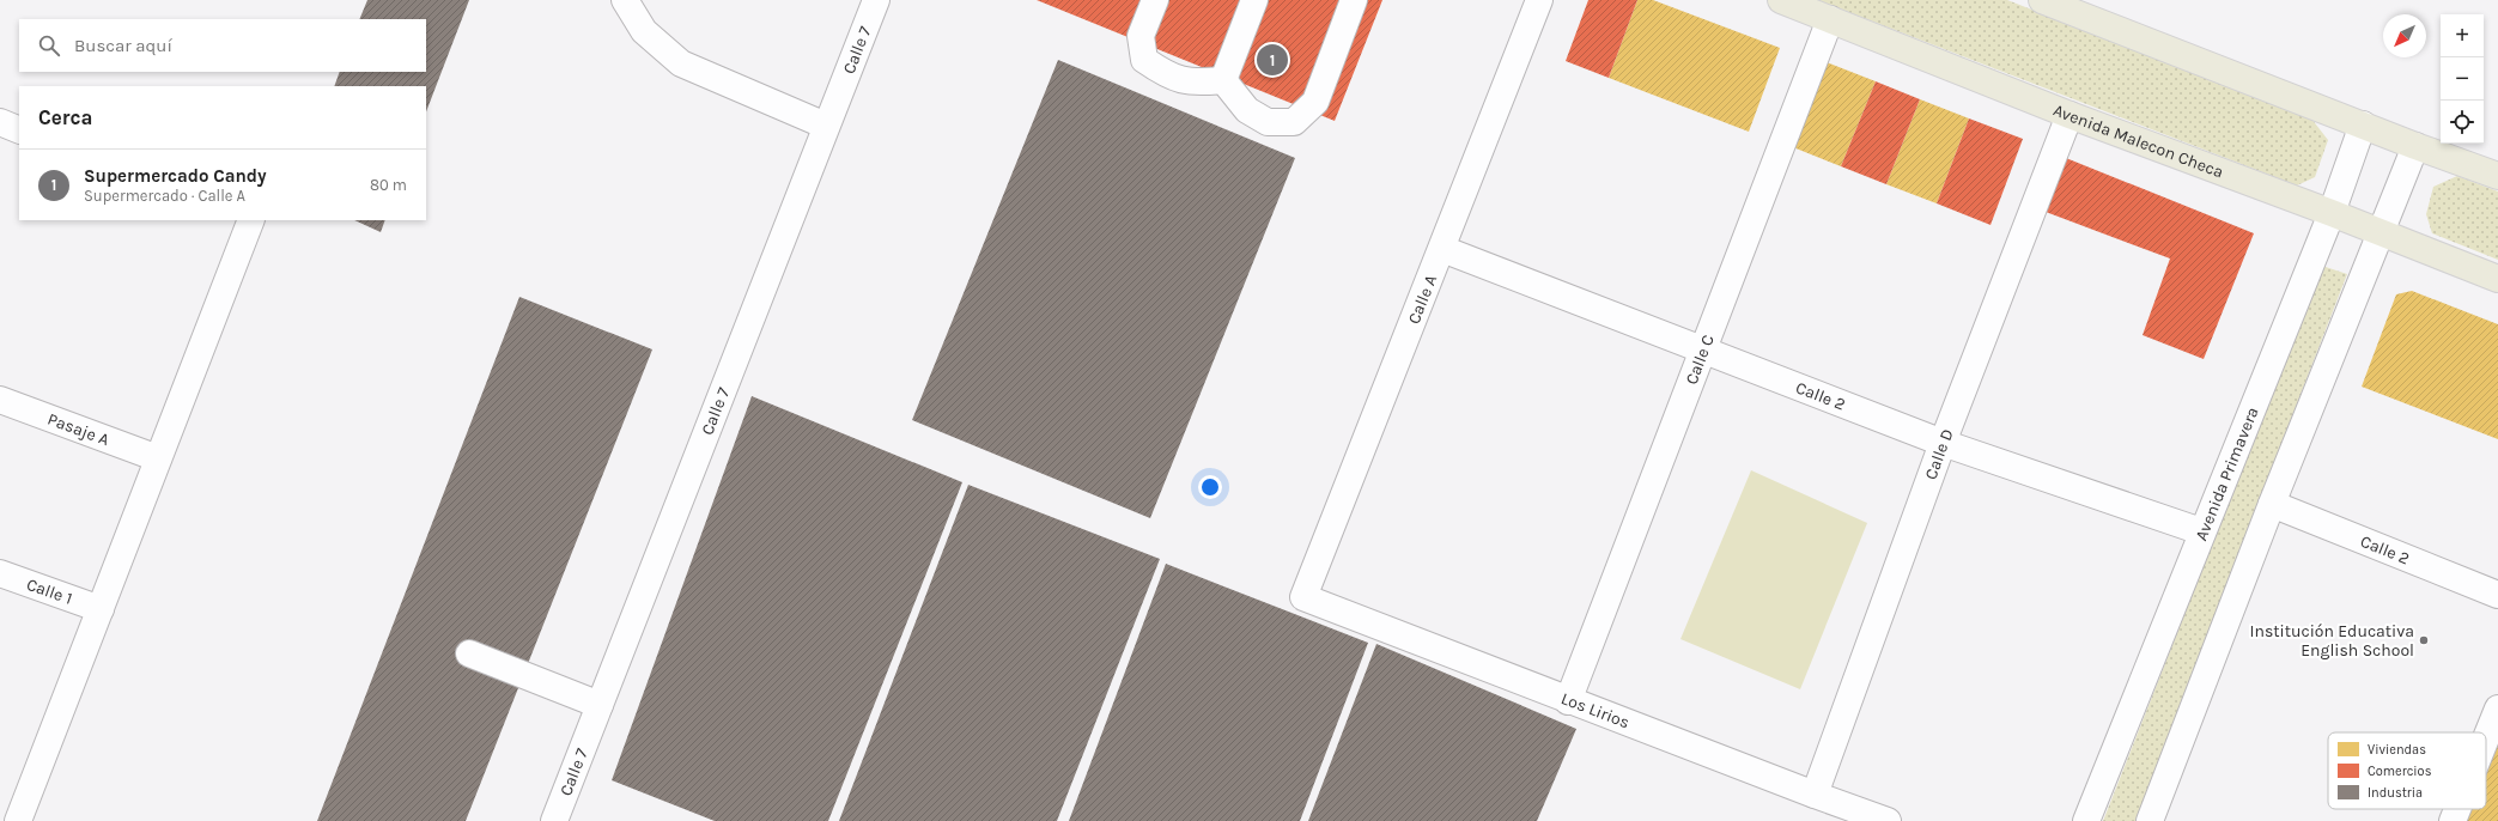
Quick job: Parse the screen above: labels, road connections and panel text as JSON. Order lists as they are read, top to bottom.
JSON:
{
  "streets": {
    "main road": ["Avenida Malecon Checa"],
    "street": [
      "Calle 7",
      "Calle A",
      "Calle C",
      "Calle 2",
      "Pasaje A",
      "Calle D",
      "Avenida Primavera",
      "Calle 1",
      "Los Lirios"
    ]
  },
  "crossings": [
    ["Avenida Malecon Checa", "Calle C"],
    ["Avenida Malecon Checa", "Calle D"],
    ["Avenida Malecon Checa", "Avenida Primavera"],
    ["Calle A", "Calle 2"],
    ["Calle A", "Los Lirios"],
    ["Calle C", "Calle 2"],
    ["Calle C", "Los Lirios"],
    ["Calle 2", "Calle D"],
    ["Calle 2", "Avenida Primavera"],
    ["Calle D", "Los Lirios"]
  ],
  "places": ["Institución Educativa English School"],
  "legend": ["Viviendas", "Comercios", "Industria"],
  "north": "bottom left",
  "page": {
    "map_buttons": ["+", "−"],
    "search": "Buscar aquí",
    "pins": "1",
    "heading": "Cerca",
    "list": [
      {
        "mark": "1",
        "name": "Supermercado Candy",
        "note": "Supermercado · Calle A",
        "value": "80 m"
      }
    ]
  }
}
